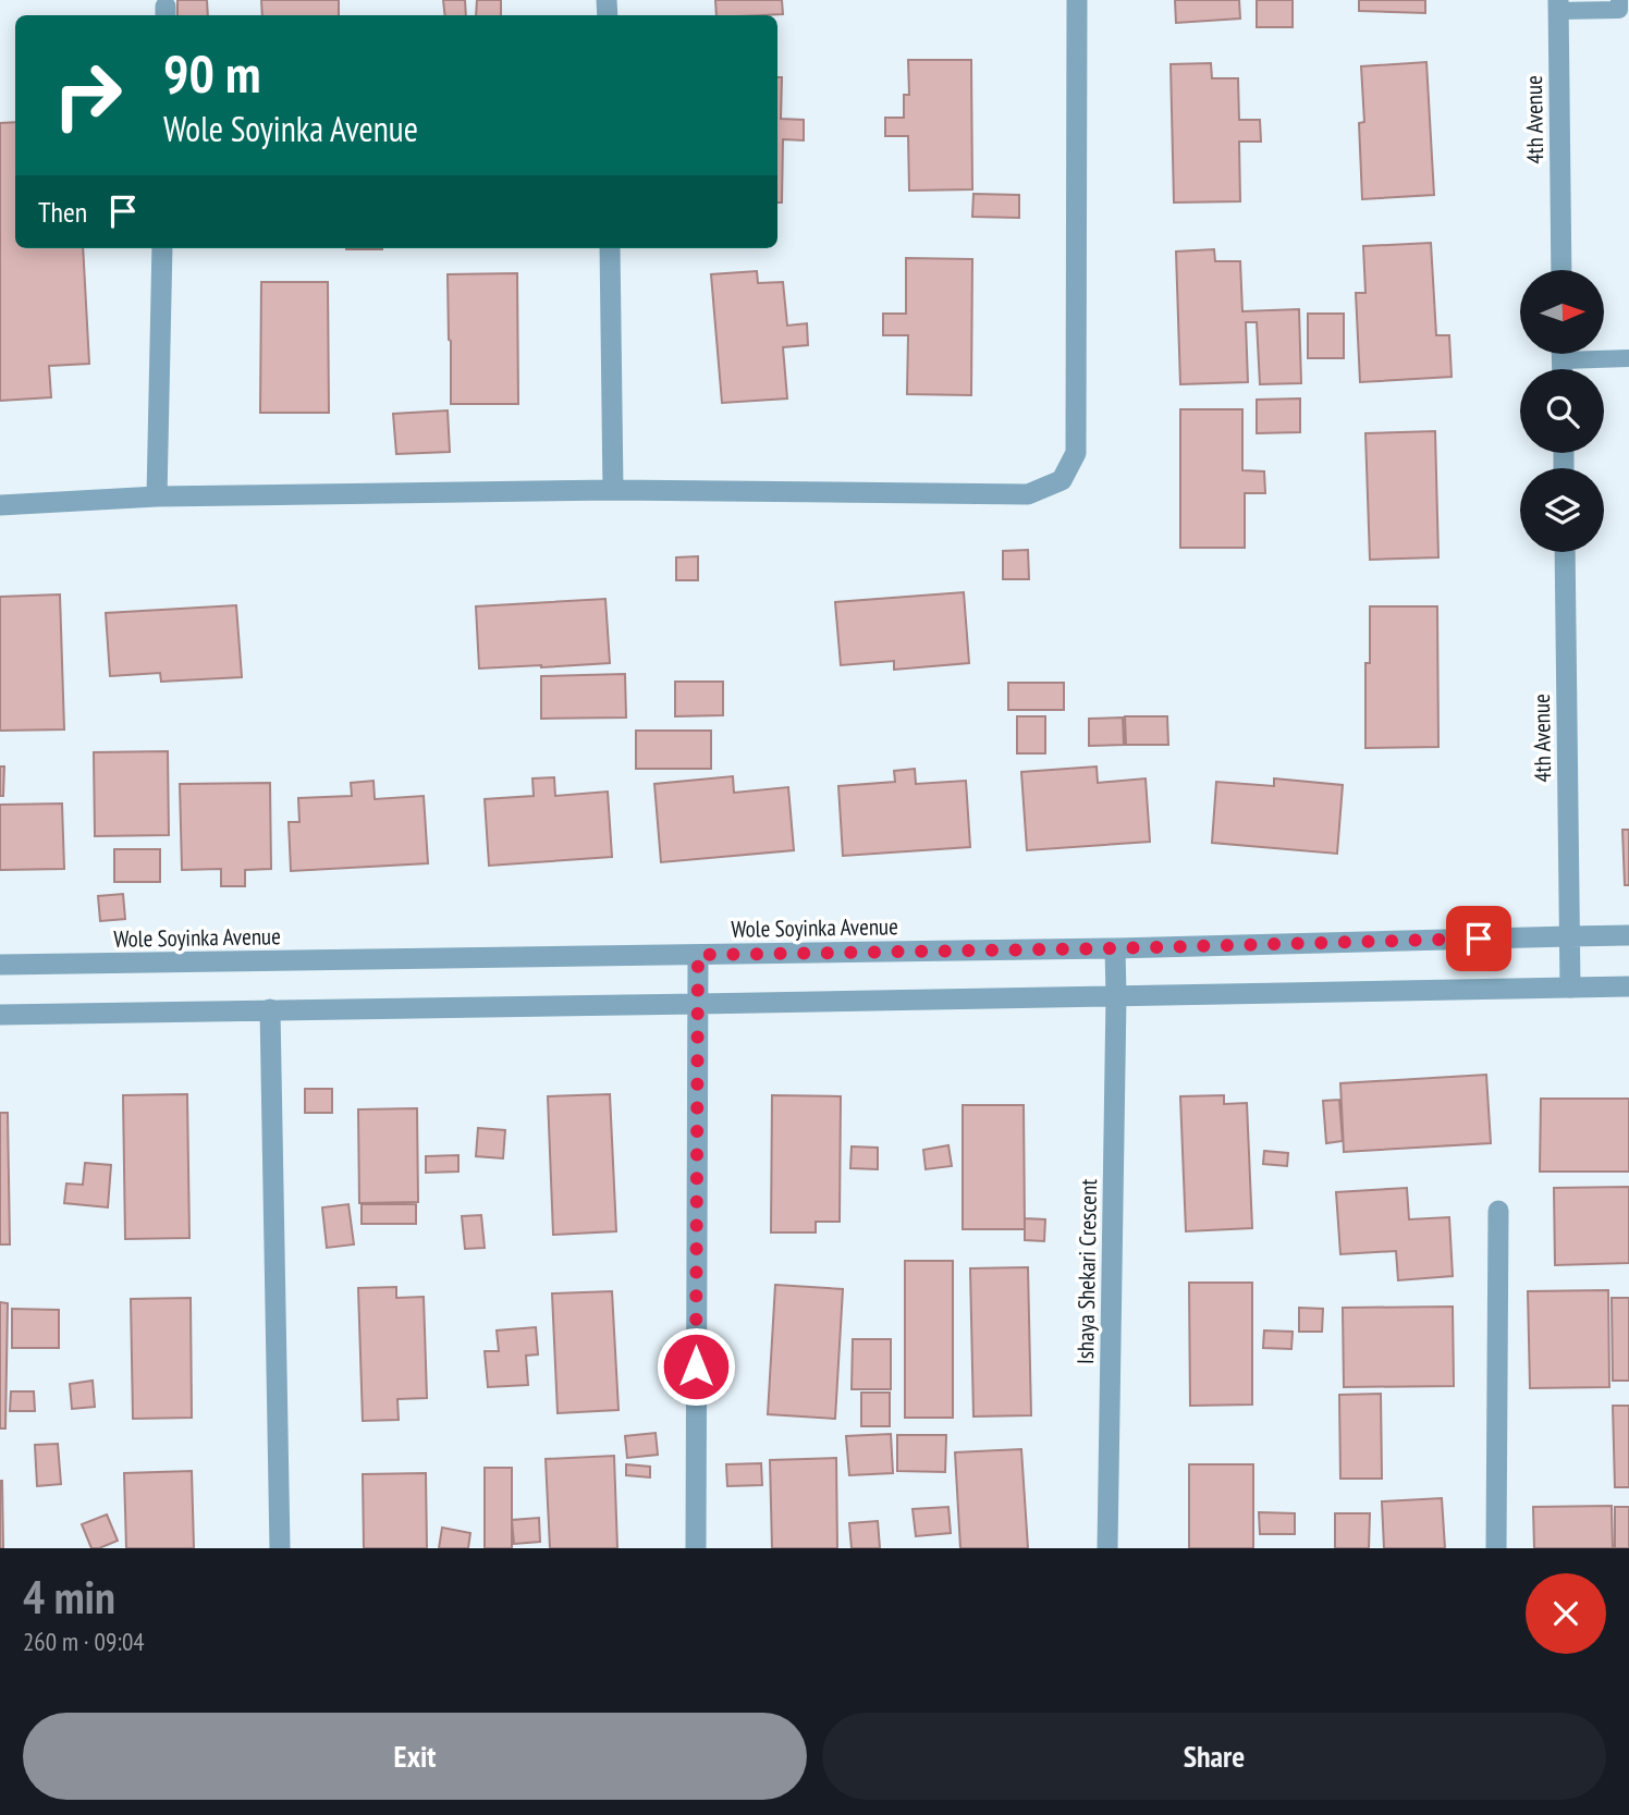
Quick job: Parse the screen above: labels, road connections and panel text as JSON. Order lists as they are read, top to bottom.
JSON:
{
  "streets": {
    "street": ["4th Avenue", "Wole Soyinka Avenue", "Ishaya Shekari Crescent"]
  },
  "crossings": [
    ["4th Avenue", "Wole Soyinka Avenue"],
    ["Wole Soyinka Avenue", "Ishaya Shekari Crescent"]
  ],
  "north": "right",
  "page": {
    "turn": ["90 m", "Wole Soyinka Avenue"],
    "then": "Then",
    "heading": ["4 min", "260 m · 09:04"],
    "buttons": ["Exit", "Share"]
  }
}
